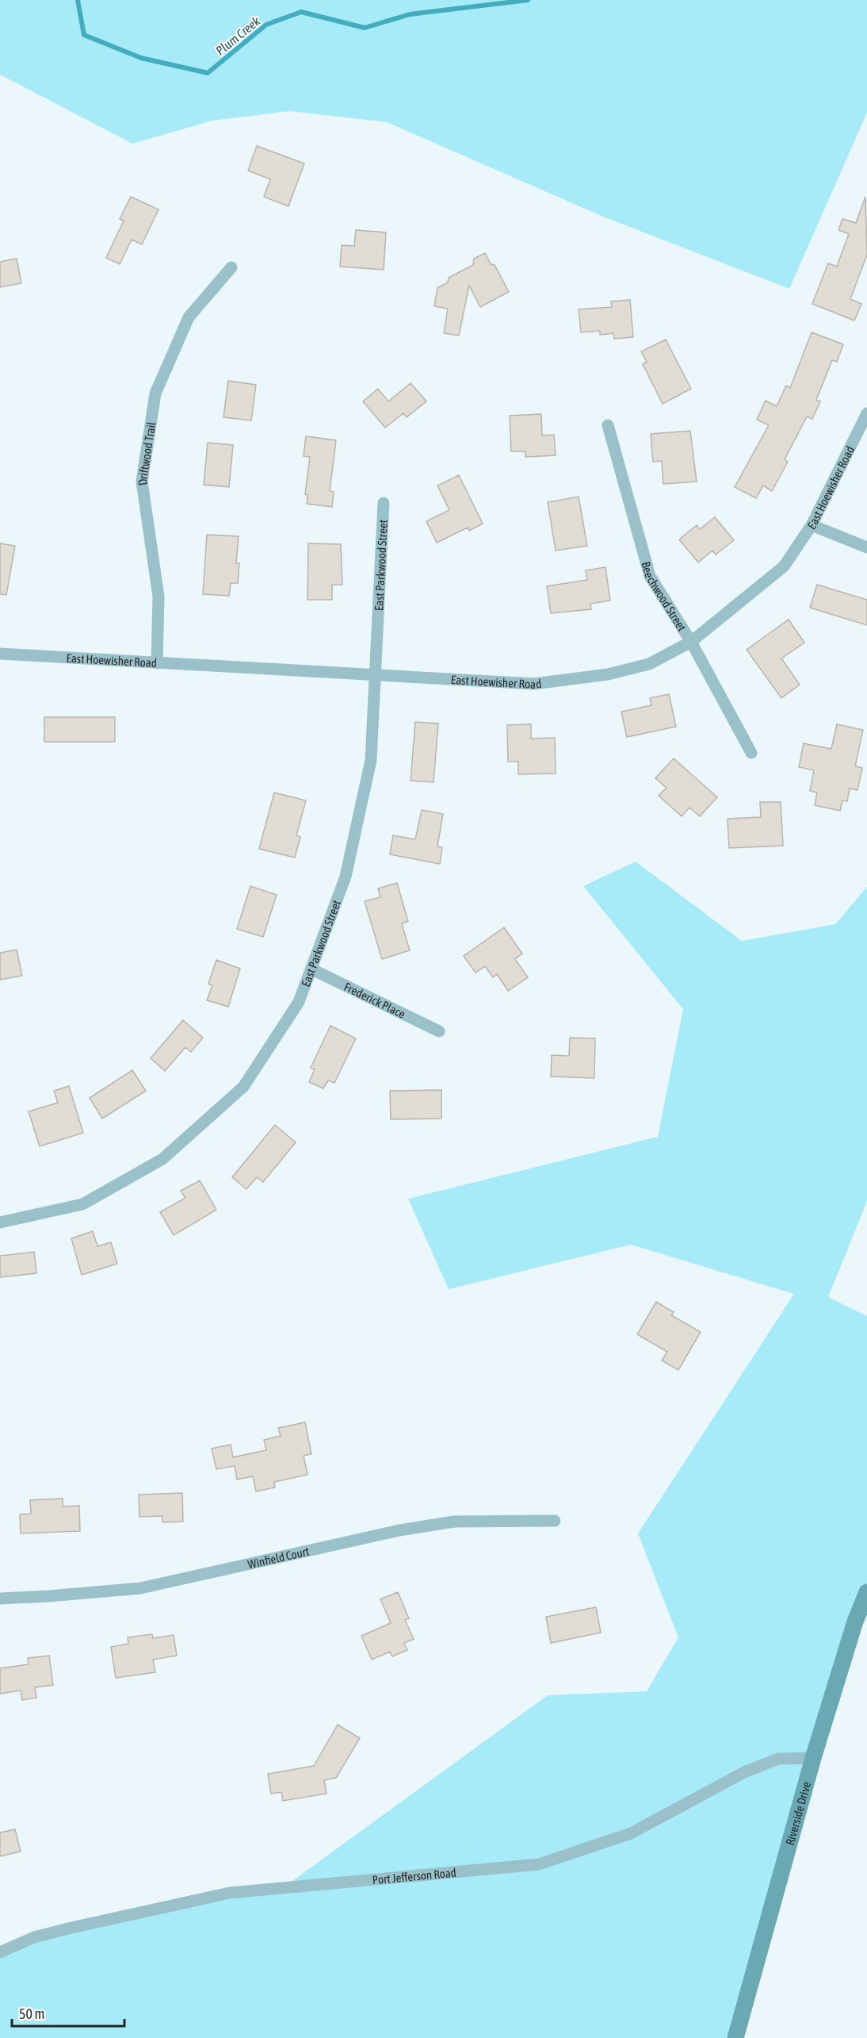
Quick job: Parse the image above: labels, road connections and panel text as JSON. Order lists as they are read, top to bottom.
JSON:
{
  "streets": {
    "main road": ["Riverside Drive"],
    "street": [
      "Driftwood Trail",
      "East Hoewisher Road",
      "East Parkwood Street",
      "Beechwood Street",
      "Frederick Place",
      "Winfield Court",
      "Port Jefferson Road"
    ]
  },
  "crossings": [
    ["Driftwood Trail", "East Hoewisher Road"],
    ["East Hoewisher Road", "East Parkwood Street"],
    ["East Hoewisher Road", "Beechwood Street"],
    ["East Parkwood Street", "Frederick Place"],
    ["Riverside Drive", "Port Jefferson Road"]
  ],
  "water": ["Plum Creek"],
  "scale_bar": "50 m"
}
